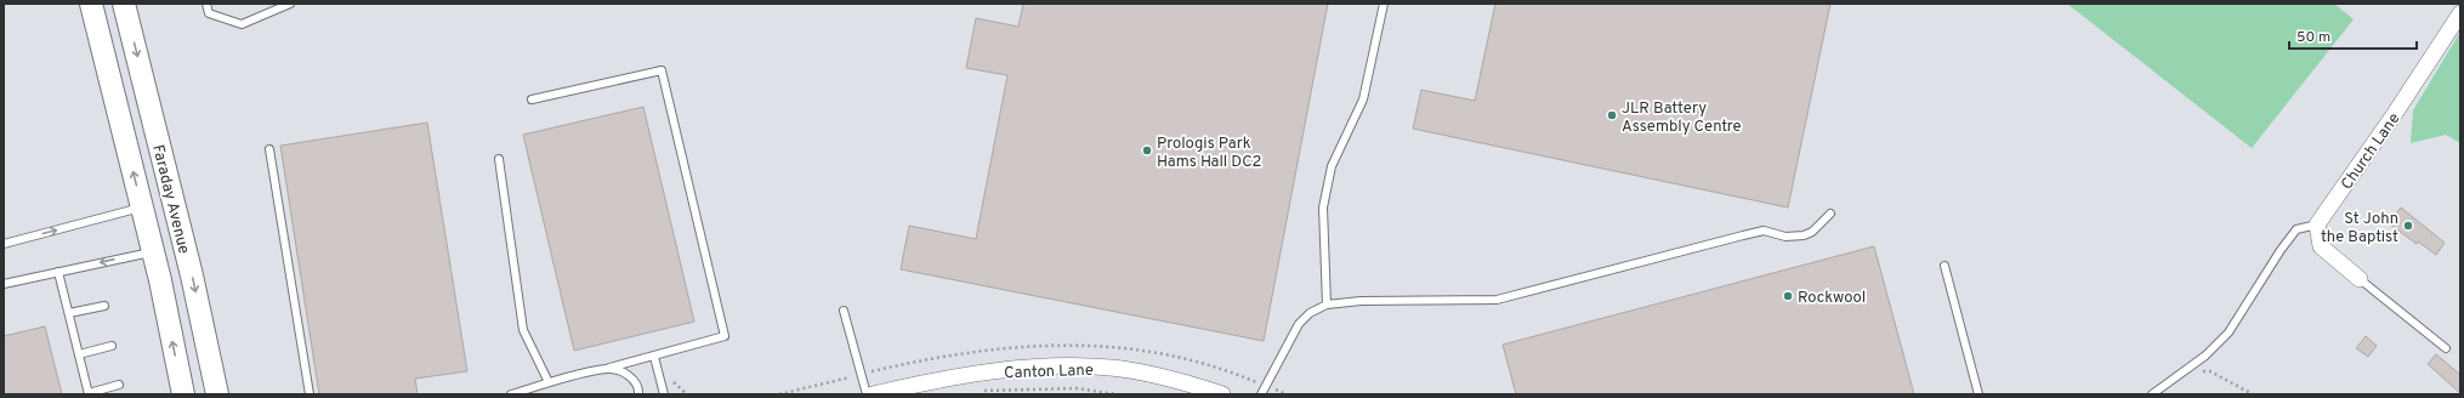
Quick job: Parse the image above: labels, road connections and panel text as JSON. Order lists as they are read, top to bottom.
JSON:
{
  "streets": {
    "street": ["Church Lane", "Faraday Avenue", "Canton Lane"]
  },
  "places": [
    "JLR Battery Assembly Centre",
    "Prologis Park Hams Hall DC2",
    "St John the Baptist",
    "Rockwool"
  ],
  "scale_bar": "50 m"
}
